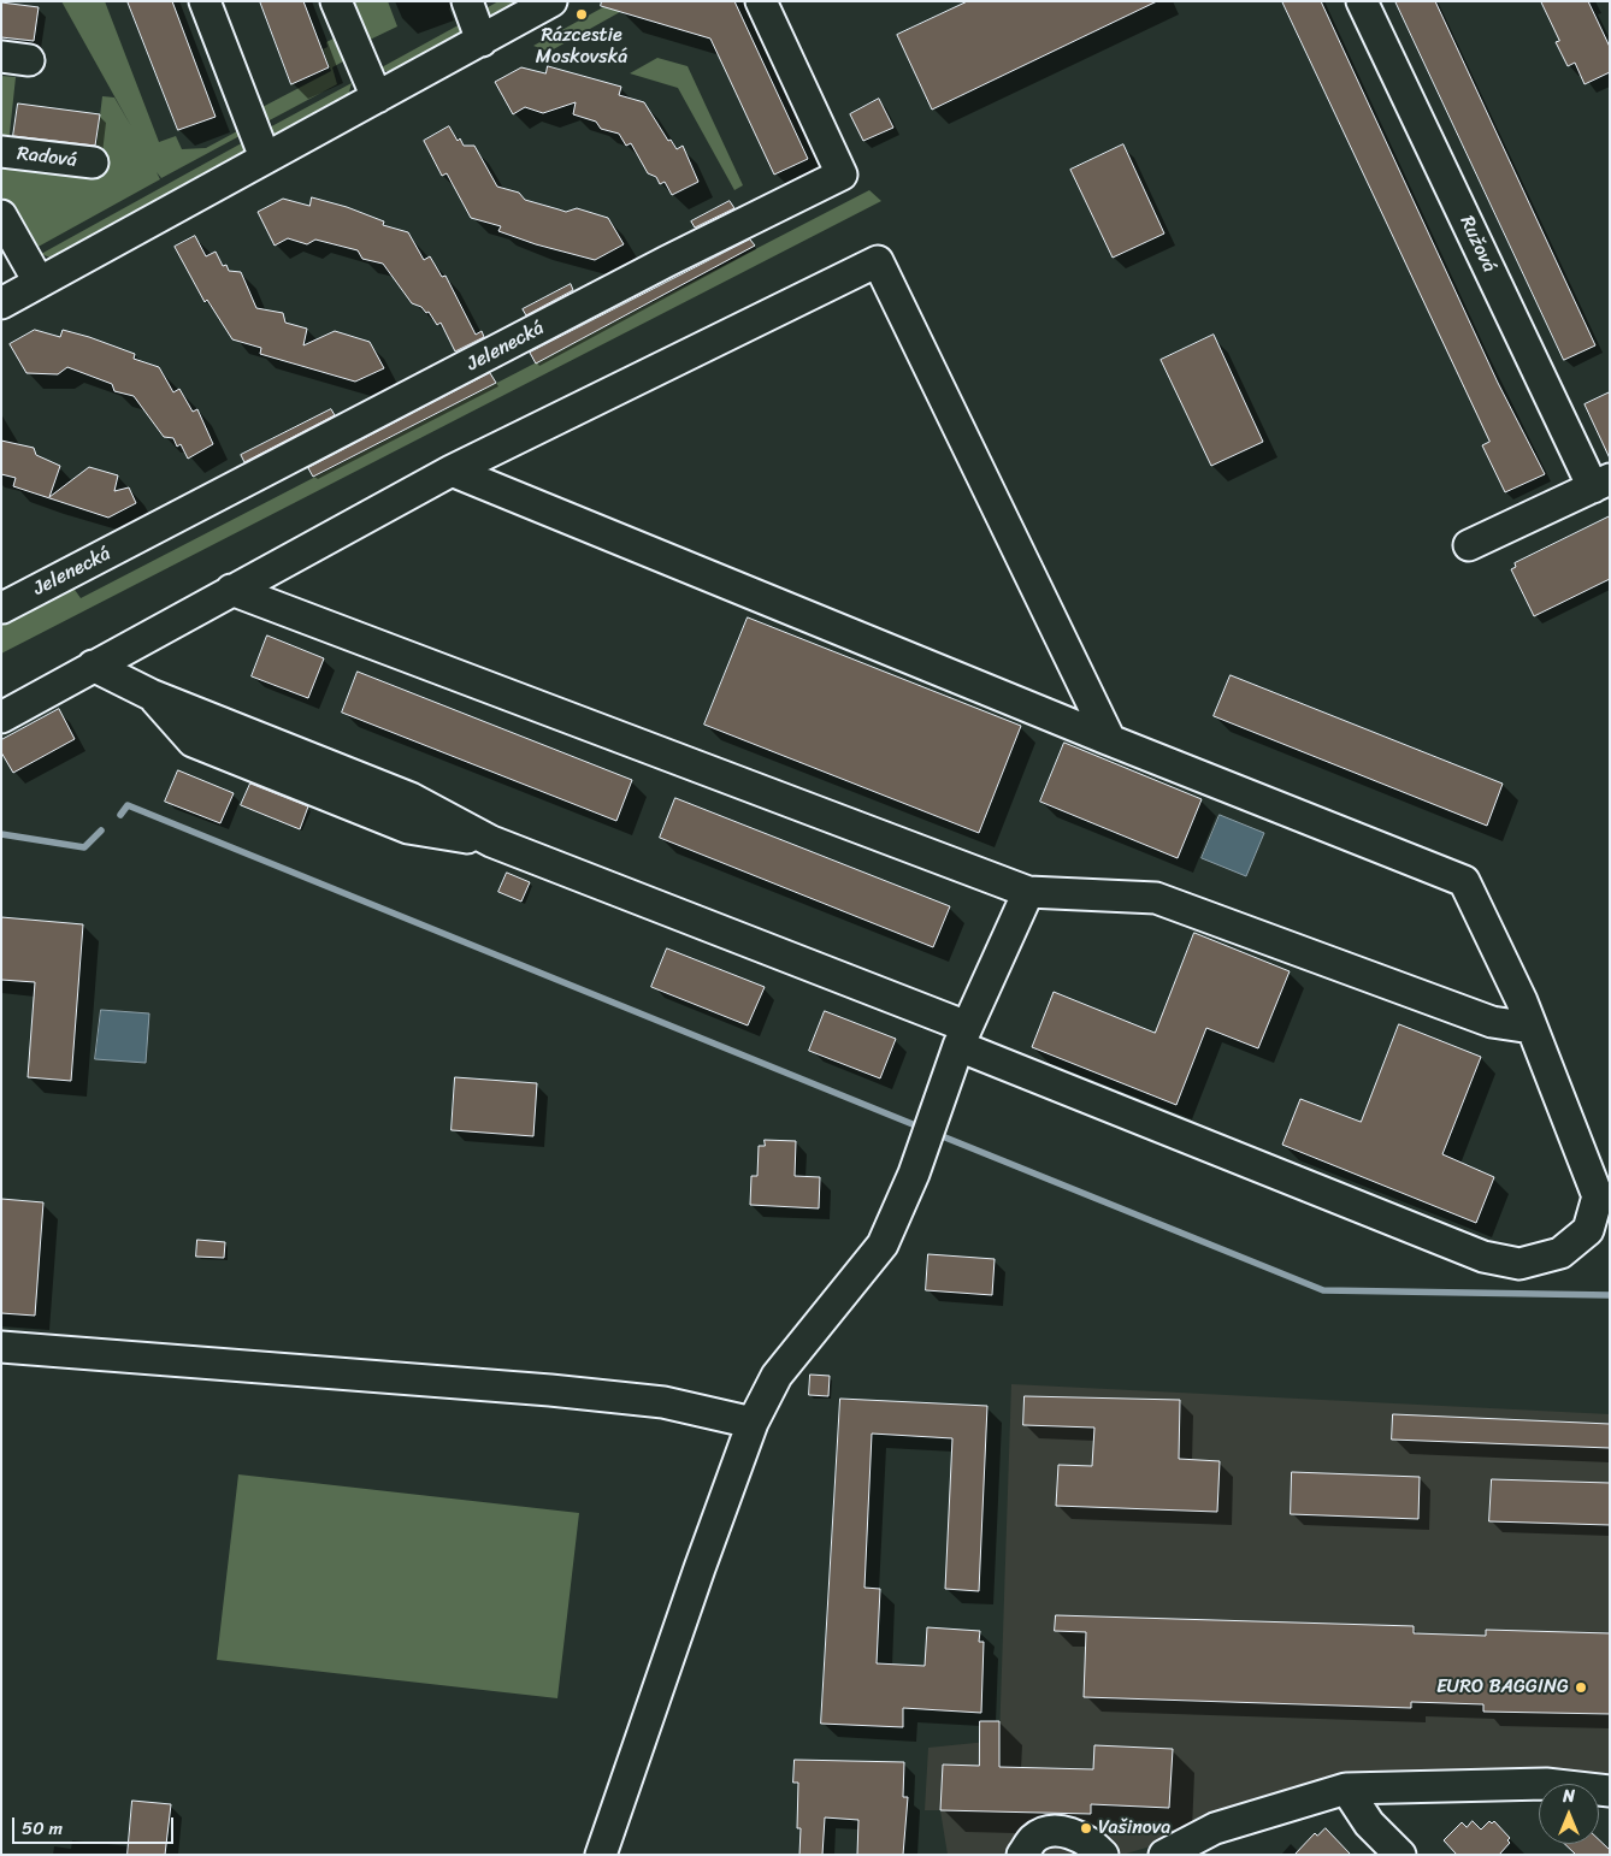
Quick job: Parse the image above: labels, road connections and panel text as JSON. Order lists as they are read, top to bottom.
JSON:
{
  "streets": {
    "street": ["Radová", "Ružová", "Jelenecká"]
  },
  "places": ["Rázcestie Moskovská", "EURO BAGGING", "Vašinova"],
  "scale_bar": "50 m",
  "north": "top"
}
